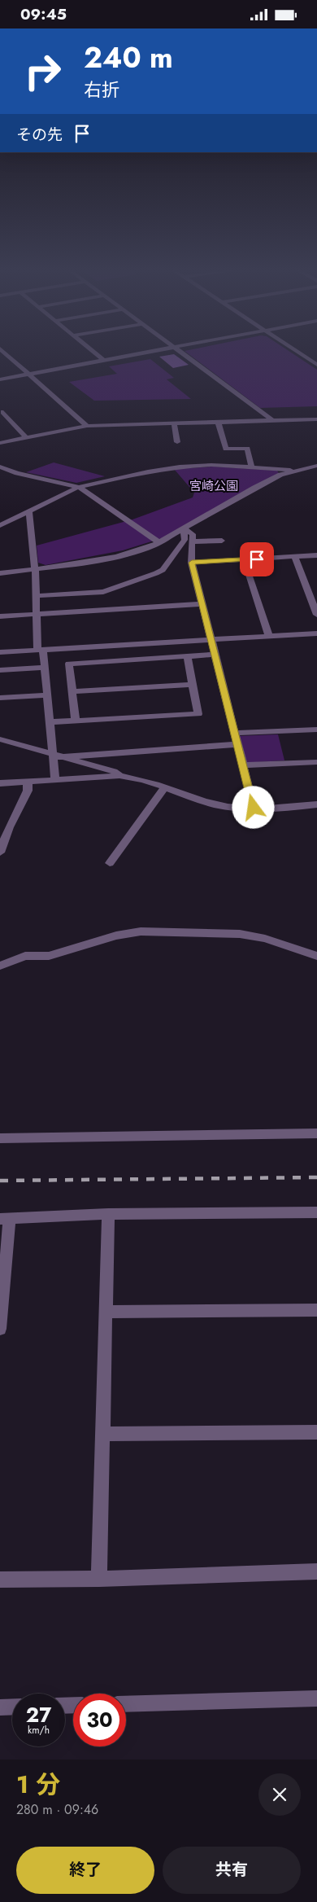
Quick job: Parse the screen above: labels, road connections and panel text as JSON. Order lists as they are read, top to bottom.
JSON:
{
  "parks": ["宮崎公園"],
  "page": {
    "status": "09:45",
    "turn": ["240 m", "右折"],
    "then": "その先",
    "speed": "27 km/h",
    "limit": "30",
    "heading": ["1 分", "280 m · 09:46"],
    "buttons": ["終了", "共有"]
  }
}
